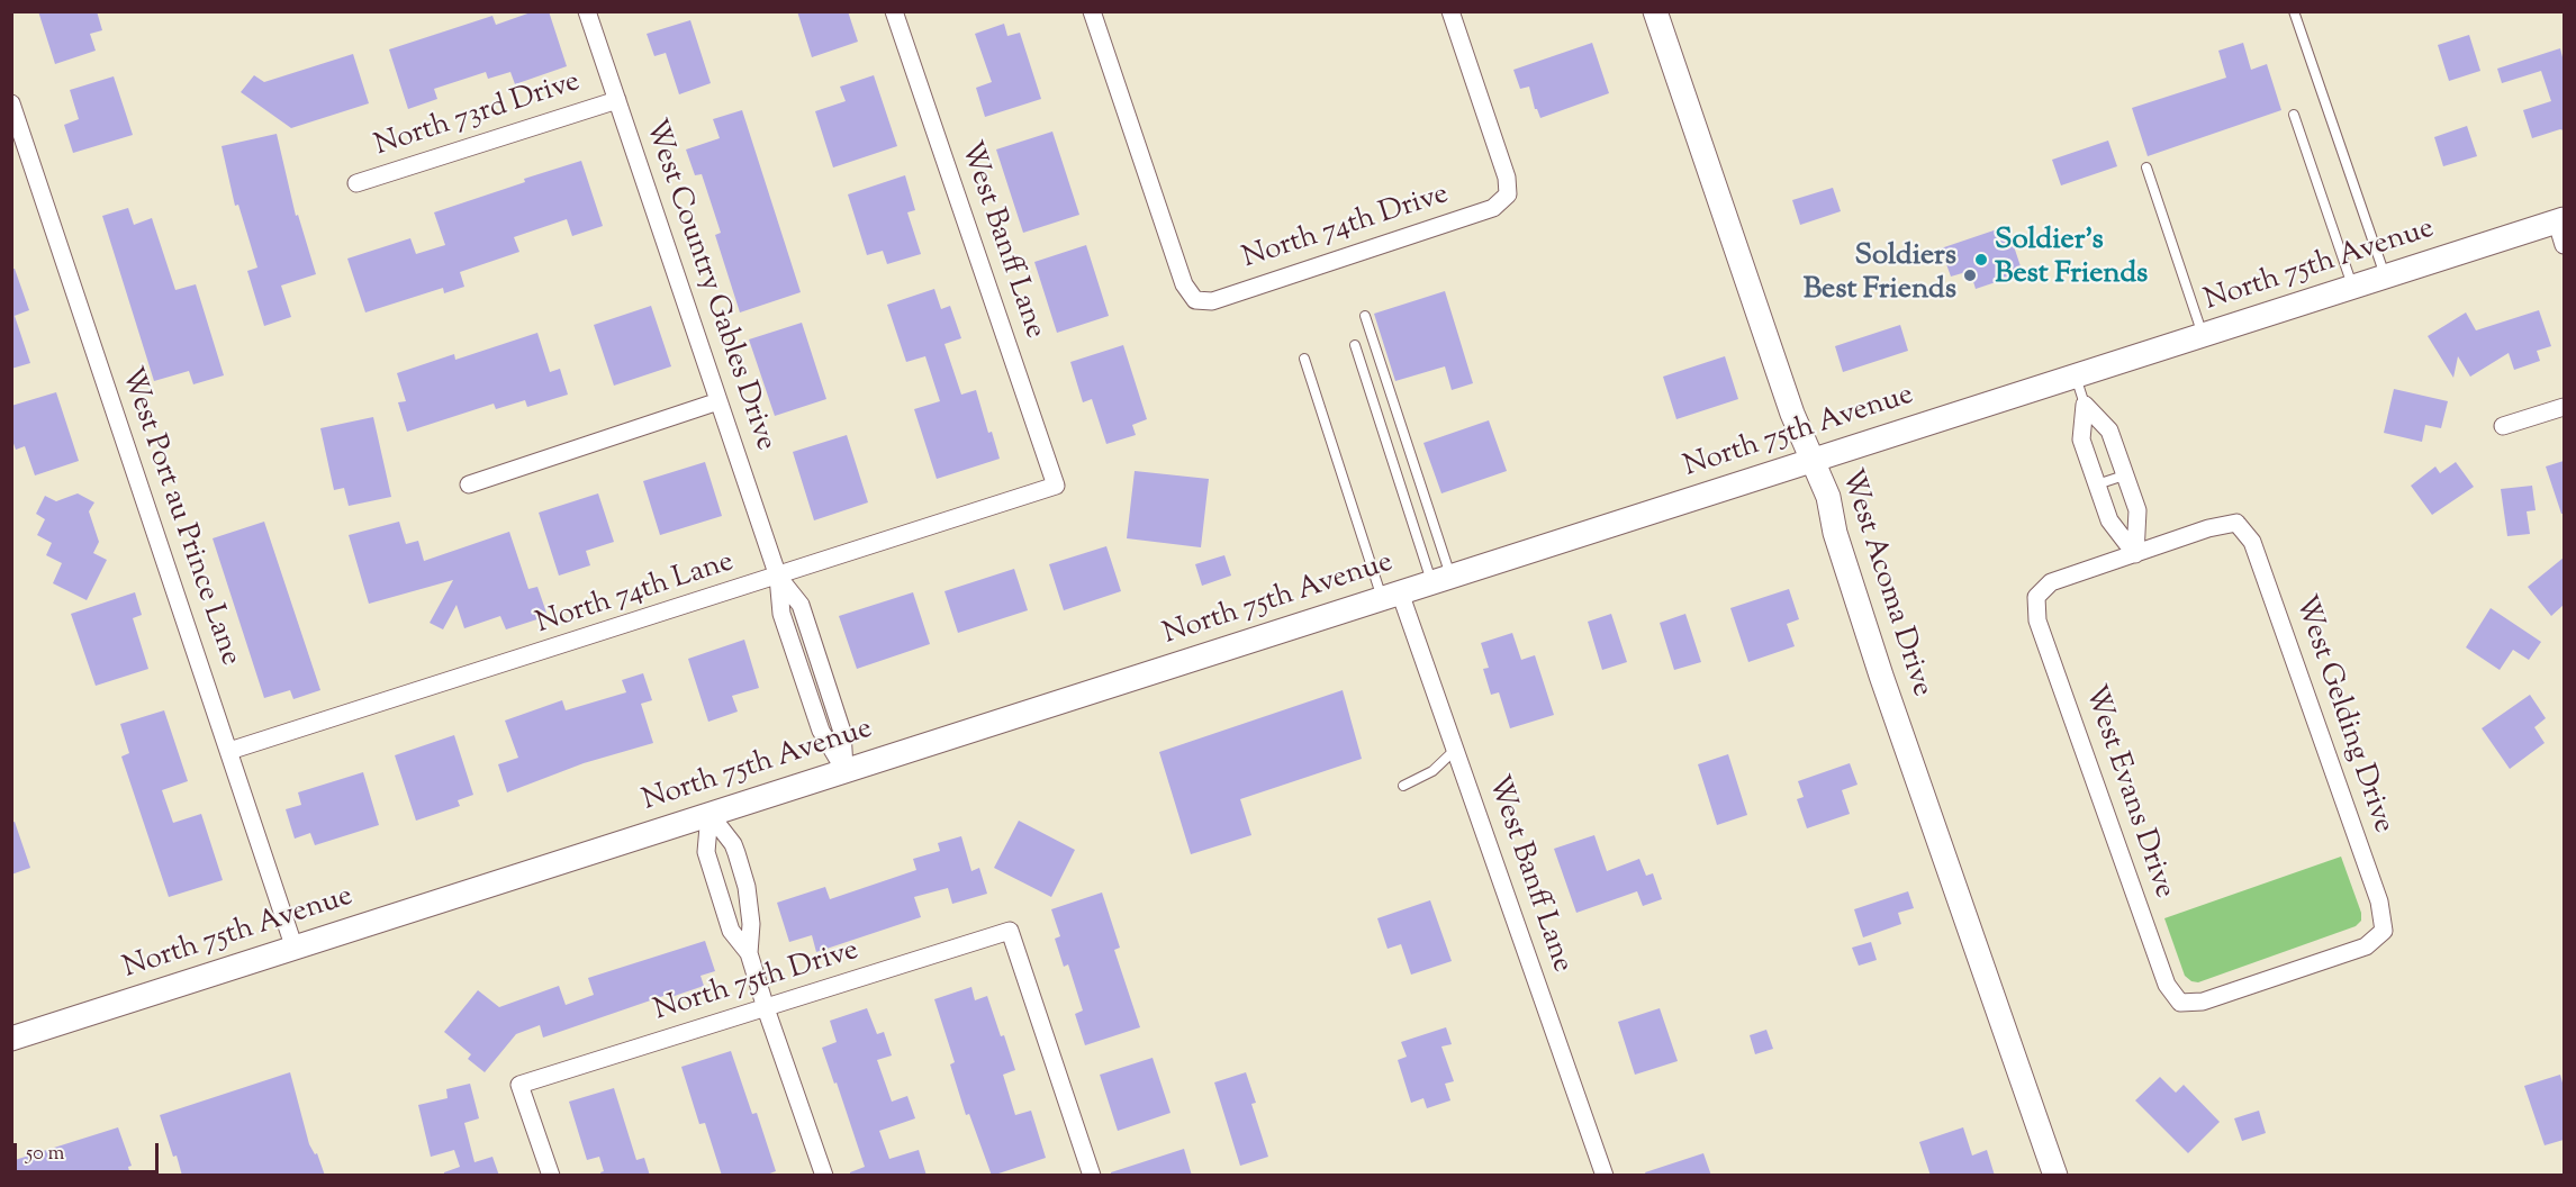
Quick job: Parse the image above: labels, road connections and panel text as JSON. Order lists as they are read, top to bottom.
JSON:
{
  "streets": {
    "main road": ["North 75th Avenue", "West Acoma Drive"],
    "street": [
      "North 73rd Drive",
      "North 74th Drive",
      "West Banff Lane",
      "West Country Gables Drive",
      "West Port au Prince Lane",
      "North 74th Lane",
      "West Gelding Drive",
      "West Evans Drive",
      "North 75th Drive"
    ]
  },
  "crossings": [
    ["North 73rd Drive", "West Country Gables Drive"],
    ["West Banff Lane", "North 75th Avenue"],
    ["West Banff Lane", "North 74th Lane"],
    ["North 75th Avenue", "West Country Gables Drive"],
    ["North 75th Avenue", "West Port au Prince Lane"],
    ["North 75th Avenue", "West Acoma Drive"],
    ["West Country Gables Drive", "North 74th Lane"],
    ["West Port au Prince Lane", "North 74th Lane"],
    ["West Gelding Drive", "West Evans Drive"]
  ],
  "places": ["Soldier's Best Friends", "Soldiers Best Friends"],
  "scale_bar": "50 m"
}
